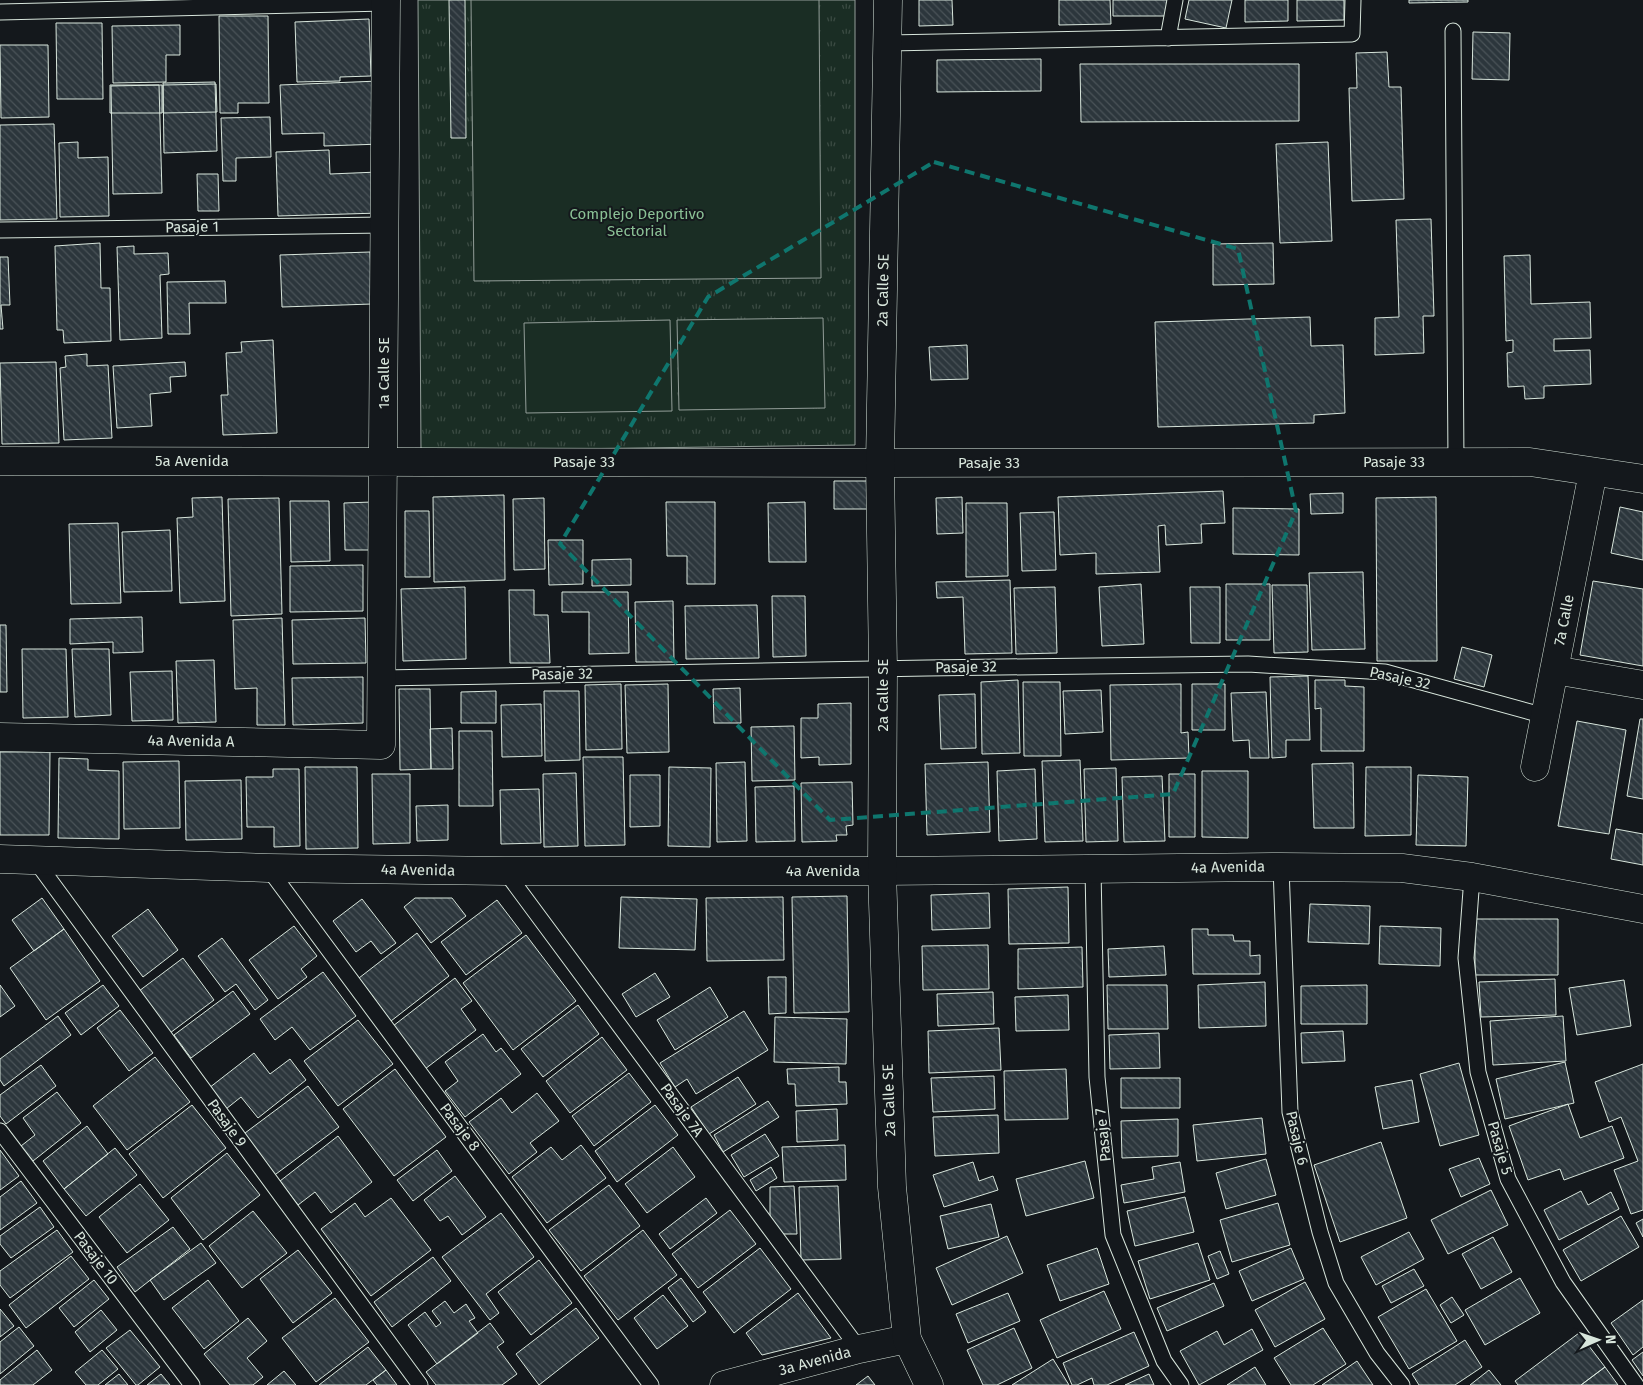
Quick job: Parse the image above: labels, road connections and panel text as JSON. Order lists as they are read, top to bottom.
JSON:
{
  "streets": {
    "street": [
      "2a Calle SE",
      "1a Calle SE",
      "5a Avenida",
      "Pasaje 33",
      "7a Calle",
      "4a Avenida A",
      "4a Avenida",
      "3a Avenida"
    ],
    "lane": [
      "Pasaje 1",
      "Pasaje 32",
      "Pasaje 7A",
      "Pasaje 9",
      "Pasaje 8",
      "Pasaje 7",
      "Pasaje 6",
      "Pasaje 5",
      "Pasaje 10"
    ]
  },
  "crossings": [
    ["Pasaje 1", "1a Calle SE"],
    ["2a Calle SE", "Pasaje 33"],
    ["2a Calle SE", "Pasaje 32"],
    ["2a Calle SE", "4a Avenida"],
    ["2a Calle SE", "3a Avenida"],
    ["1a Calle SE", "5a Avenida"],
    ["1a Calle SE", "Pasaje 33"],
    ["1a Calle SE", "Pasaje 32"],
    ["1a Calle SE", "4a Avenida A"],
    ["5a Avenida", "Pasaje 33"],
    ["Pasaje 33", "7a Calle"],
    ["7a Calle", "Pasaje 32"],
    ["4a Avenida", "Pasaje 7A"],
    ["4a Avenida", "Pasaje 9"],
    ["4a Avenida", "Pasaje 8"],
    ["4a Avenida", "Pasaje 7"],
    ["4a Avenida", "Pasaje 6"],
    ["4a Avenida", "Pasaje 5"],
    ["Pasaje 7A", "3a Avenida"]
  ],
  "parks": ["Complejo Deportivo Sectorial"],
  "north": "right"
}
